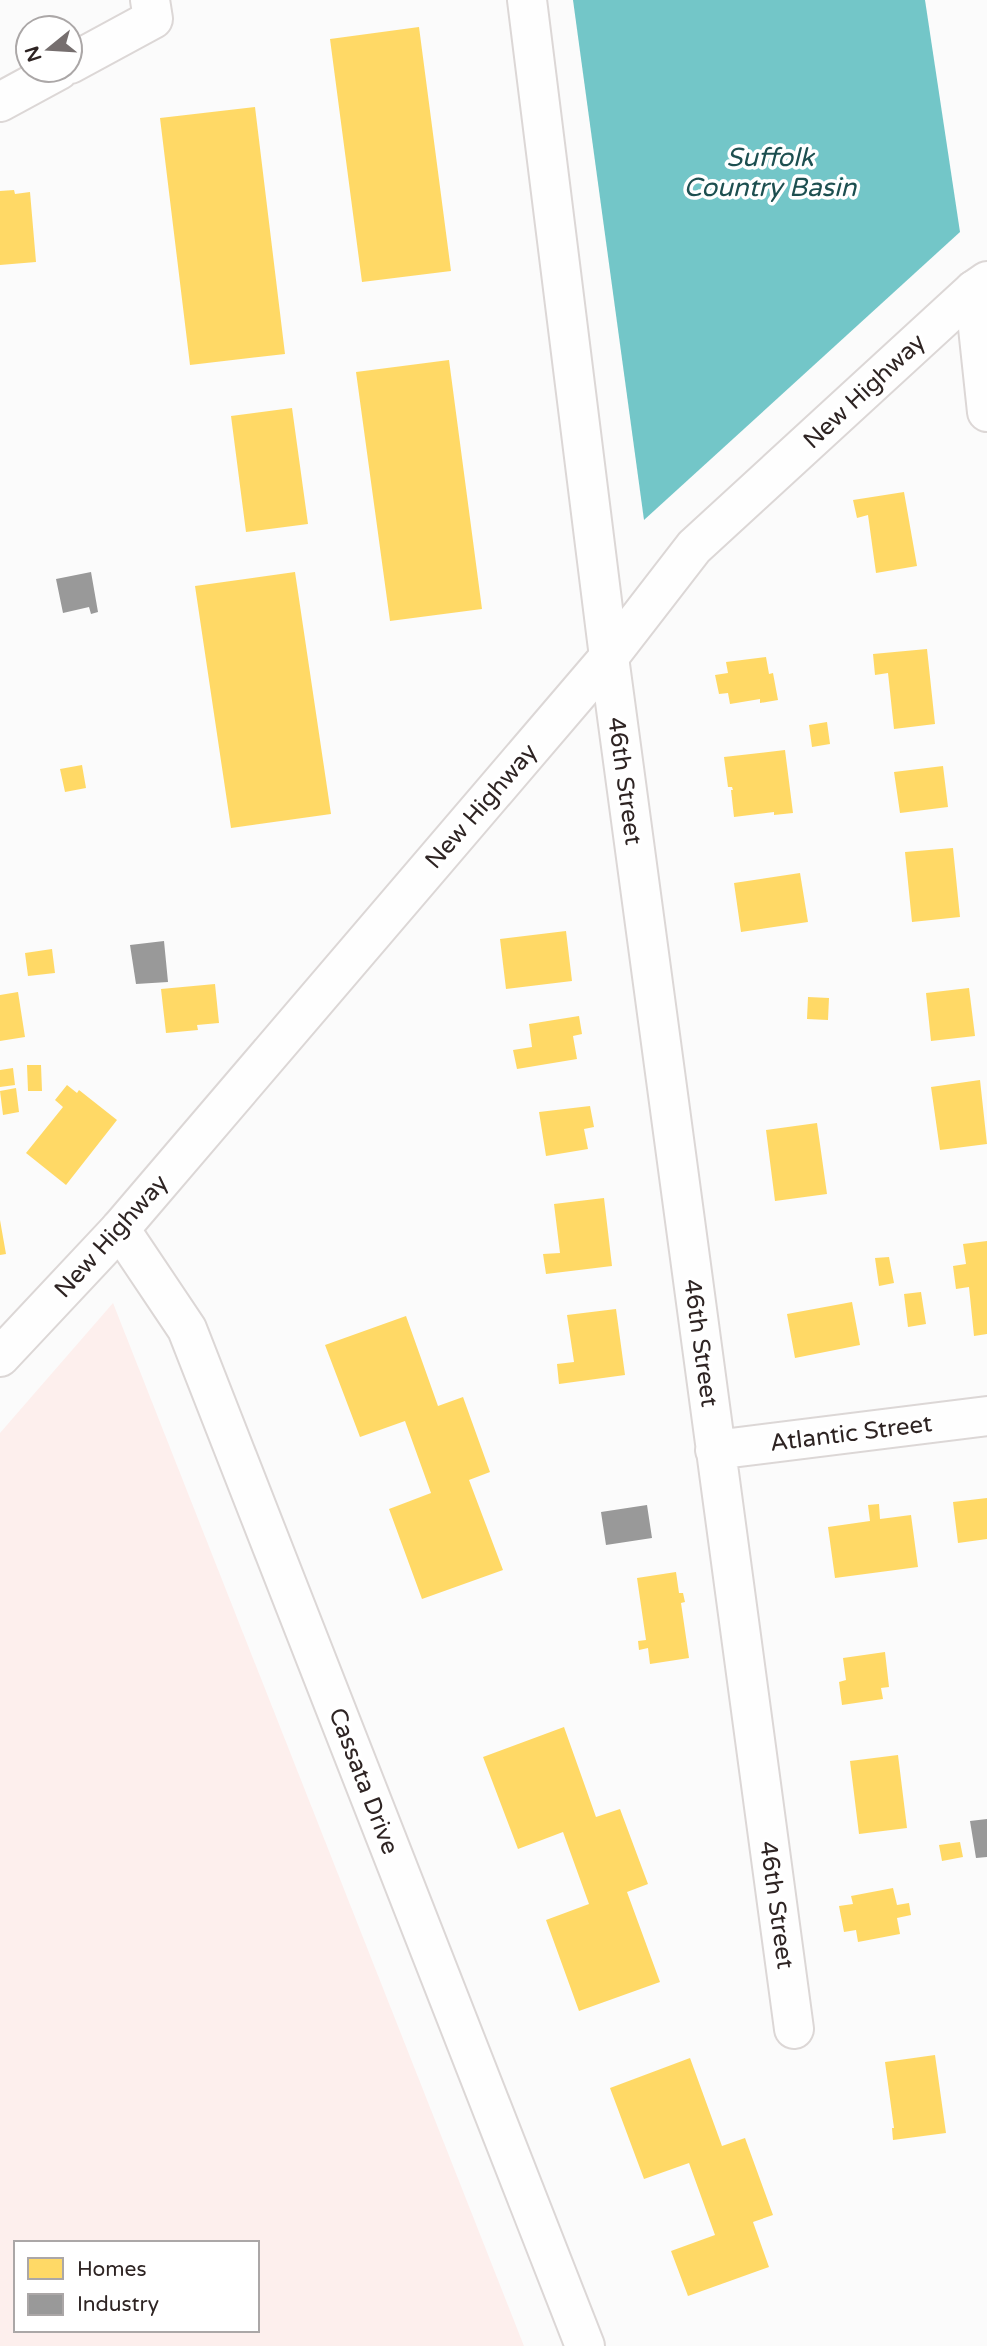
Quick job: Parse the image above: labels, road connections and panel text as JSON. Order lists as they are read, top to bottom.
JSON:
{
  "streets": {
    "street": [
      "New Highway",
      "46th Street",
      "Atlantic Street",
      "Cassata Drive"
    ]
  },
  "crossings": [
    ["New Highway", "46th Street"],
    ["New Highway", "Cassata Drive"],
    ["46th Street", "Atlantic Street"]
  ],
  "water": ["Suffolk Country Basin"],
  "legend": ["Homes", "Industry"],
  "north": "left"
}
